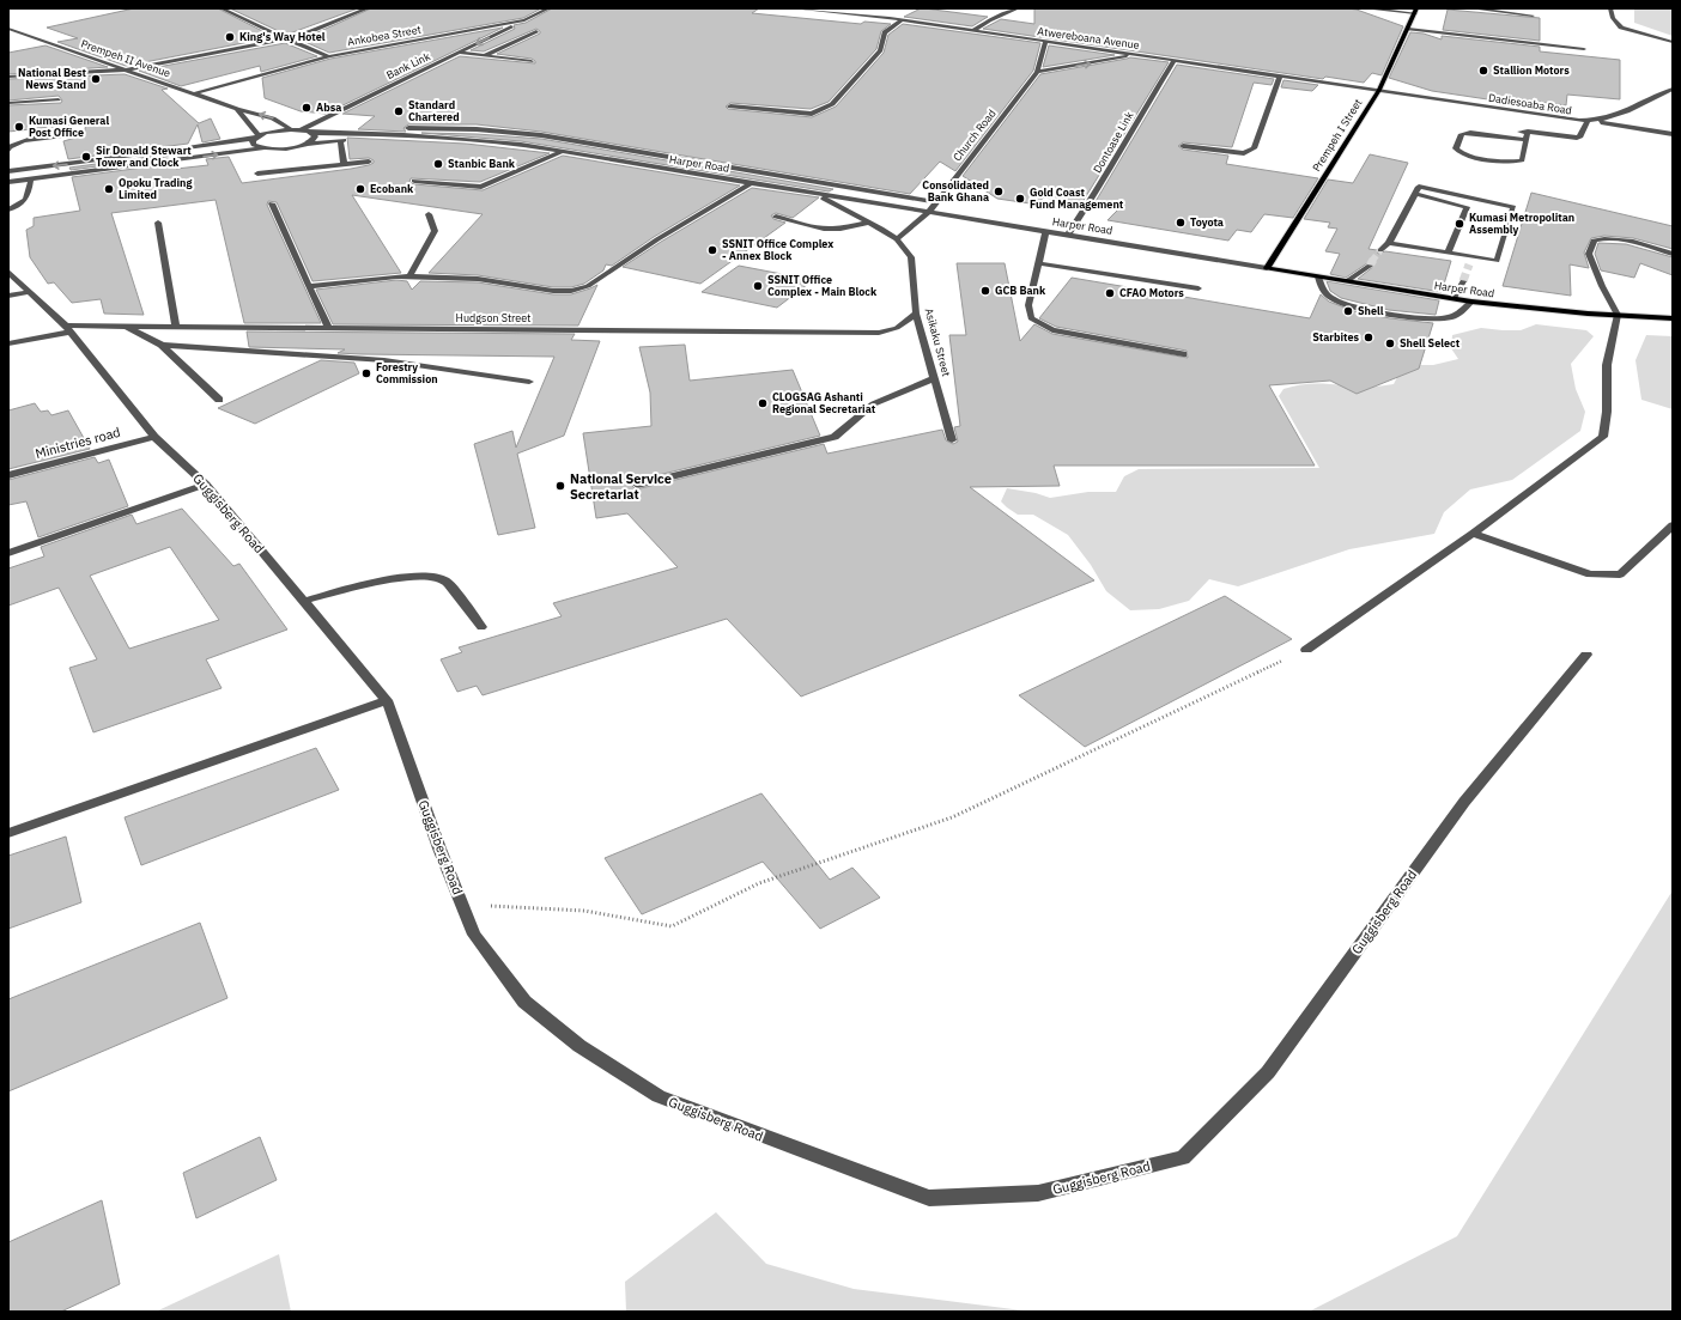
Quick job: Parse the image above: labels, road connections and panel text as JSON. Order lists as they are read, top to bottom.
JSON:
{
  "streets": {
    "main road": ["Prempeh I Street", "Harper Road"],
    "street": [
      "Ankobea Street",
      "Atwereboana Avenue",
      "Prempeh II Avenue",
      "Bank Link",
      "Dadiesoaba Road",
      "Church Road",
      "Dontoase Link",
      "Hudgson Street",
      "Asikaku Street",
      "Ministries road",
      "Guggisberg Road"
    ]
  },
  "crossings": [
    ["Ankobea Street", "Prempeh II Avenue"],
    ["Ankobea Street", "Bank Link"],
    ["Atwereboana Avenue", "Dadiesoaba Road"],
    ["Atwereboana Avenue", "Church Road"],
    ["Atwereboana Avenue", "Prempeh I Street"],
    ["Atwereboana Avenue", "Dontoase Link"],
    ["Prempeh II Avenue", "Harper Road"],
    ["Bank Link", "Harper Road"],
    ["Dadiesoaba Road", "Prempeh I Street"],
    ["Church Road", "Harper Road"],
    ["Prempeh I Street", "Harper Road"],
    ["Dontoase Link", "Harper Road"],
    ["Hudgson Street", "Asikaku Street"],
    ["Hudgson Street", "Guggisberg Road"],
    ["Ministries road", "Guggisberg Road"]
  ],
  "places": [
    "King's Way Hotel",
    "Stallion Motors",
    "National Best News Stand",
    "Absa",
    "Standard Chartered",
    "Kumasi General Post Office",
    "Sir Donald Stewart Tower and Clock",
    "Stanbic Bank",
    "Opoku Trading Limited",
    "Ecobank",
    "Consolidated Bank Ghana",
    "Gold Coast Fund Management",
    "Toyota",
    "Kumasi Metropolitan Assembly",
    "SSNIT Office Complex - Annex Block",
    "SSNIT Office Complex - Main Block",
    "GCB Bank",
    "CFAO Motors",
    "Shell",
    "Starbites",
    "Shell Select",
    "Forestry Commission",
    "CLOGSAG Ashanti Regional Secretariat",
    "National Service Secretariat"
  ]
}
